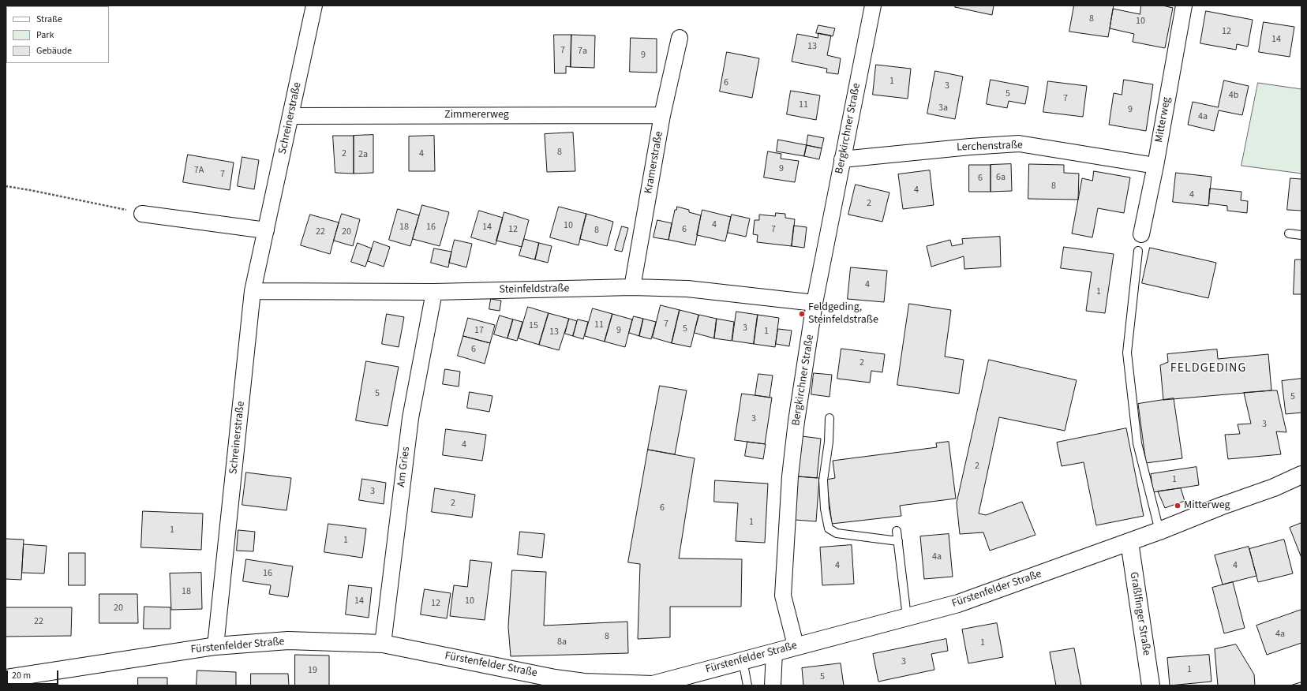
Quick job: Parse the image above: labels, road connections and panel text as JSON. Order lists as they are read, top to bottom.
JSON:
{
  "streets": {
    "street": [
      "Zimmererweg",
      "Schreinerstraße",
      "Mitterweg",
      "Bergkirchner Straße",
      "Lerchenstraße",
      "Kramerstraße",
      "Steinfeldstraße",
      "Am Gries",
      "Fürstenfelder Straße",
      "Graßlfinger Straße"
    ]
  },
  "crossings": [
    ["Zimmererweg", "Schreinerstraße"],
    ["Zimmererweg", "Kramerstraße"],
    ["Schreinerstraße", "Steinfeldstraße"],
    ["Schreinerstraße", "Fürstenfelder Straße"],
    ["Mitterweg", "Lerchenstraße"],
    ["Bergkirchner Straße", "Lerchenstraße"],
    ["Bergkirchner Straße", "Steinfeldstraße"],
    ["Bergkirchner Straße", "Fürstenfelder Straße"],
    ["Kramerstraße", "Steinfeldstraße"],
    ["Steinfeldstraße", "Am Gries"],
    ["Am Gries", "Fürstenfelder Straße"],
    ["Fürstenfelder Straße", "Graßlfinger Straße"]
  ],
  "districts": ["FELDGEDING"],
  "places": ["Feldgeding, Steinfeldstraße", "Mitterweg"],
  "house_numbers": [
    "8",
    "10",
    "12",
    "14",
    "13",
    "7",
    "7a",
    "9",
    "1",
    "6",
    "3",
    "5",
    "4b",
    "7",
    "11",
    "3a",
    "9",
    "4a",
    "8",
    "2",
    "4",
    "2a",
    "9",
    "7A",
    "7",
    "6a",
    "6",
    "8",
    "4",
    "4",
    "2",
    "4",
    "10",
    "18",
    "16",
    "14",
    "12",
    "6",
    "7",
    "8",
    "22",
    "20",
    "4",
    "1",
    "7",
    "11",
    "15",
    "3",
    "5",
    "17",
    "9",
    "1",
    "13",
    "6",
    "2",
    "5",
    "5",
    "3",
    "3",
    "4",
    "2",
    "1",
    "3",
    "2",
    "6",
    "1",
    "1",
    "1",
    "4a",
    "4",
    "4",
    "16",
    "18",
    "14",
    "10",
    "12",
    "20",
    "22",
    "4a",
    "8",
    "8a",
    "1",
    "3",
    "1",
    "19",
    "5"
  ],
  "legend": ["Straße", "Park", "Gebäude"],
  "scale_bar": "20 m"
}
